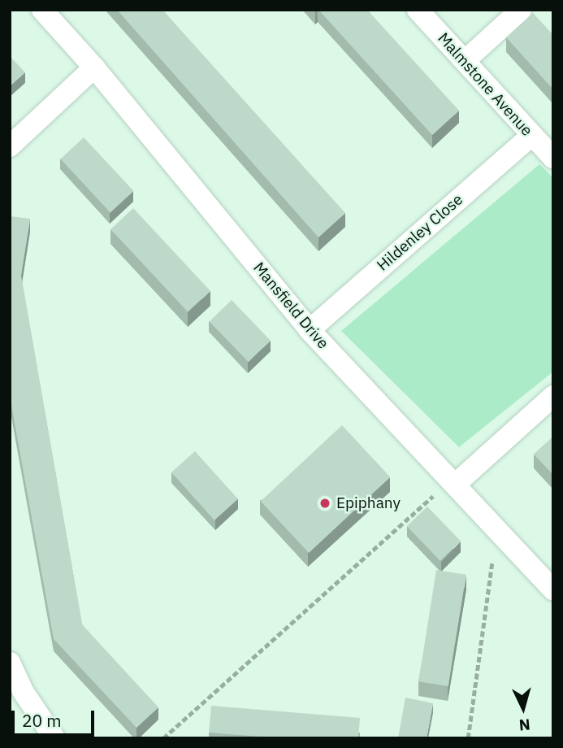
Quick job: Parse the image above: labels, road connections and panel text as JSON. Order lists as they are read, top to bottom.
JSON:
{
  "streets": {
    "street": ["Malmstone Avenue", "Hildenley Close", "Mansfield Drive"]
  },
  "crossings": [
    ["Malmstone Avenue", "Hildenley Close"],
    ["Hildenley Close", "Mansfield Drive"]
  ],
  "places": ["Epiphany"],
  "scale_bar": "20 m",
  "north": "bottom"
}
